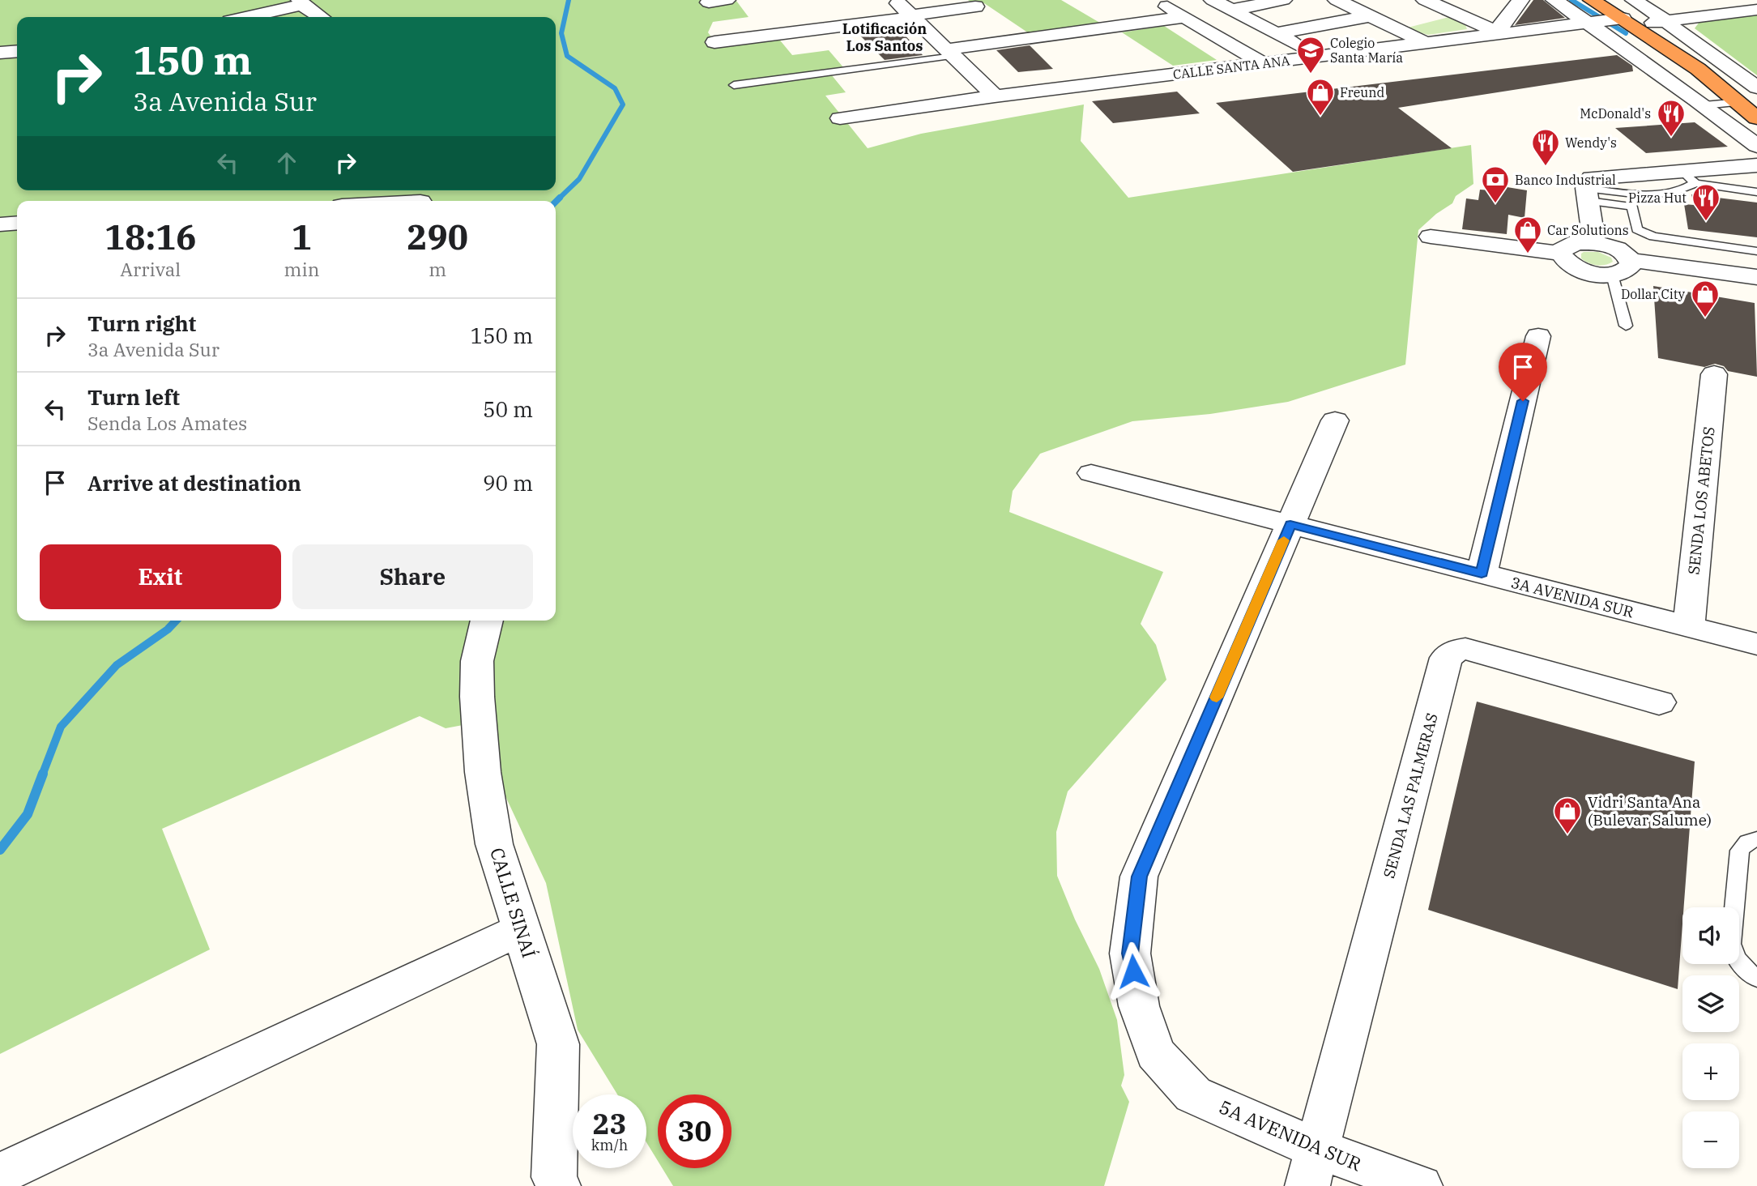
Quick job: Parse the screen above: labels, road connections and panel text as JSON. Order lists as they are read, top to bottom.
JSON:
{
  "streets": {
    "street": [
      "CALLE SANTA ANA",
      "SENDA LOS ABETOS",
      "3A AVENIDA SUR",
      "SENDA LAS PALMERAS",
      "CALLE SINAÍ",
      "5A AVENIDA SUR"
    ]
  },
  "crossings": [
    ["SENDA LOS ABETOS", "3A AVENIDA SUR"],
    ["3A AVENIDA SUR", "5A AVENIDA SUR"],
    ["SENDA LAS PALMERAS", "5A AVENIDA SUR"]
  ],
  "districts": ["Lotificación Los Santos"],
  "places": {
    "school or university": ["Colegio Santa María"],
    "shop": [
      "Freund",
      "Car Solutions",
      "Dollar City",
      "Vidri Santa Ana (Bulevar Salume)"
    ],
    "restaurant": ["McDonald's", "Wendy's", "Pizza Hut"],
    "bank": ["Banco Industrial"]
  },
  "page": {
    "turn": ["150 m", "3a Avenida Sur"],
    "eta": [
      "18:16",
      "Arrival",
      "1",
      "min",
      "290",
      "m"
    ],
    "list": [
      {
        "name": "Turn right",
        "note": "3a Avenida Sur",
        "value": "150 m"
      },
      {
        "name": "Turn left",
        "note": "Senda Los Amates",
        "value": "50 m"
      },
      {
        "name": "Arrive at destination",
        "value": "90 m"
      }
    ],
    "buttons": ["Exit", "Share"],
    "map_buttons": ["+", "−"],
    "speed": "23 km/h",
    "limit": "30"
  }
}
